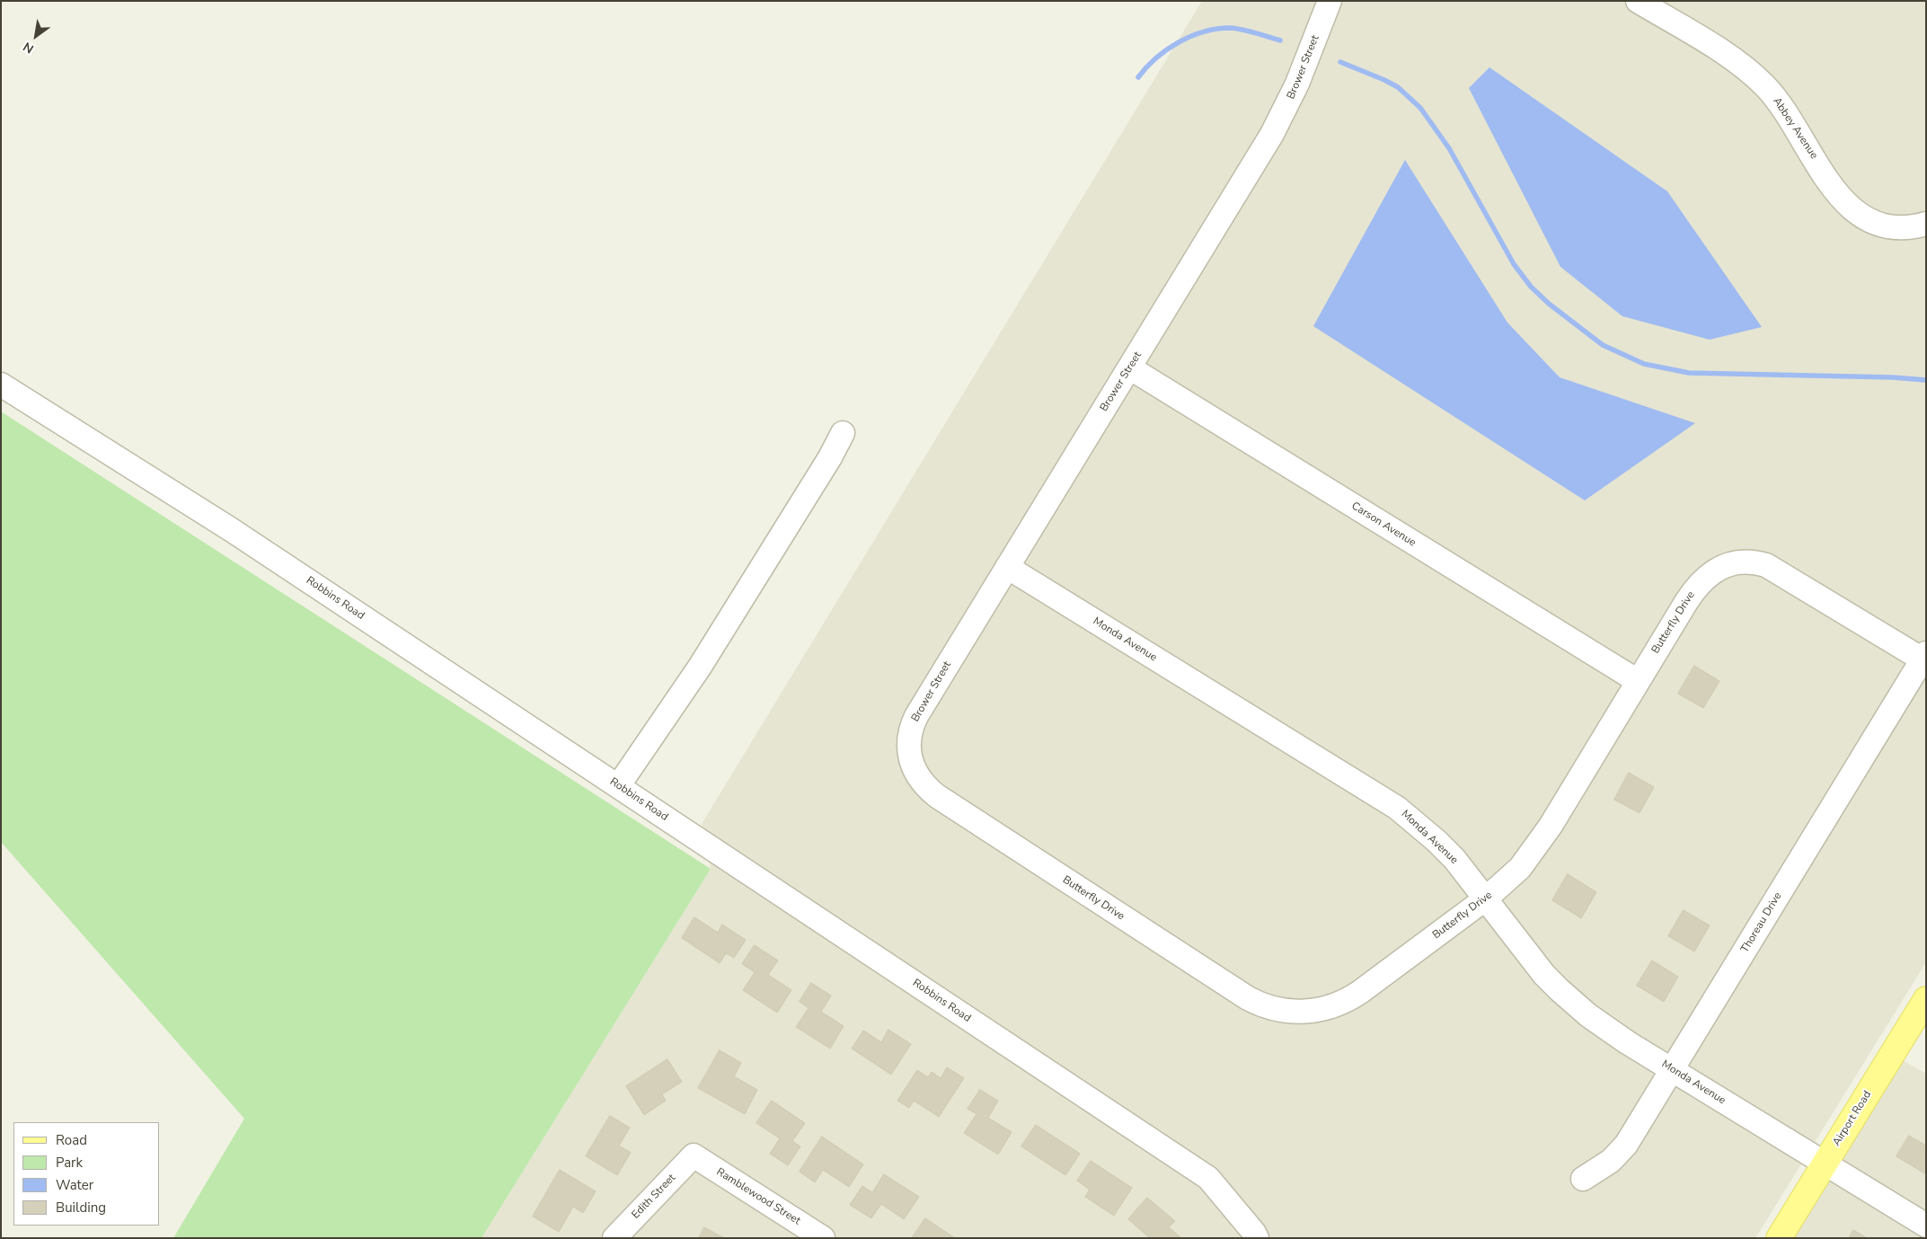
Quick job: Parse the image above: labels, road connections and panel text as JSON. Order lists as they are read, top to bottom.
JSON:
{
  "streets": {
    "main road": ["Airport Road"],
    "street": [
      "Brower Street",
      "Abbey Avenue",
      "Carson Avenue",
      "Robbins Road",
      "Butterfly Drive",
      "Monda Avenue",
      "Thoreau Drive",
      "Edith Street",
      "Ramblewood Street"
    ]
  },
  "crossings": [
    ["Brower Street", "Carson Avenue"],
    ["Brower Street", "Butterfly Drive"],
    ["Brower Street", "Monda Avenue"],
    ["Carson Avenue", "Butterfly Drive"],
    ["Butterfly Drive", "Monda Avenue"],
    ["Butterfly Drive", "Thoreau Drive"],
    ["Monda Avenue", "Thoreau Drive"],
    ["Monda Avenue", "Airport Road"],
    ["Edith Street", "Ramblewood Street"]
  ],
  "legend": [
    "Road",
    "Park",
    "Water",
    "Building"
  ],
  "north": "bottom left"
}
